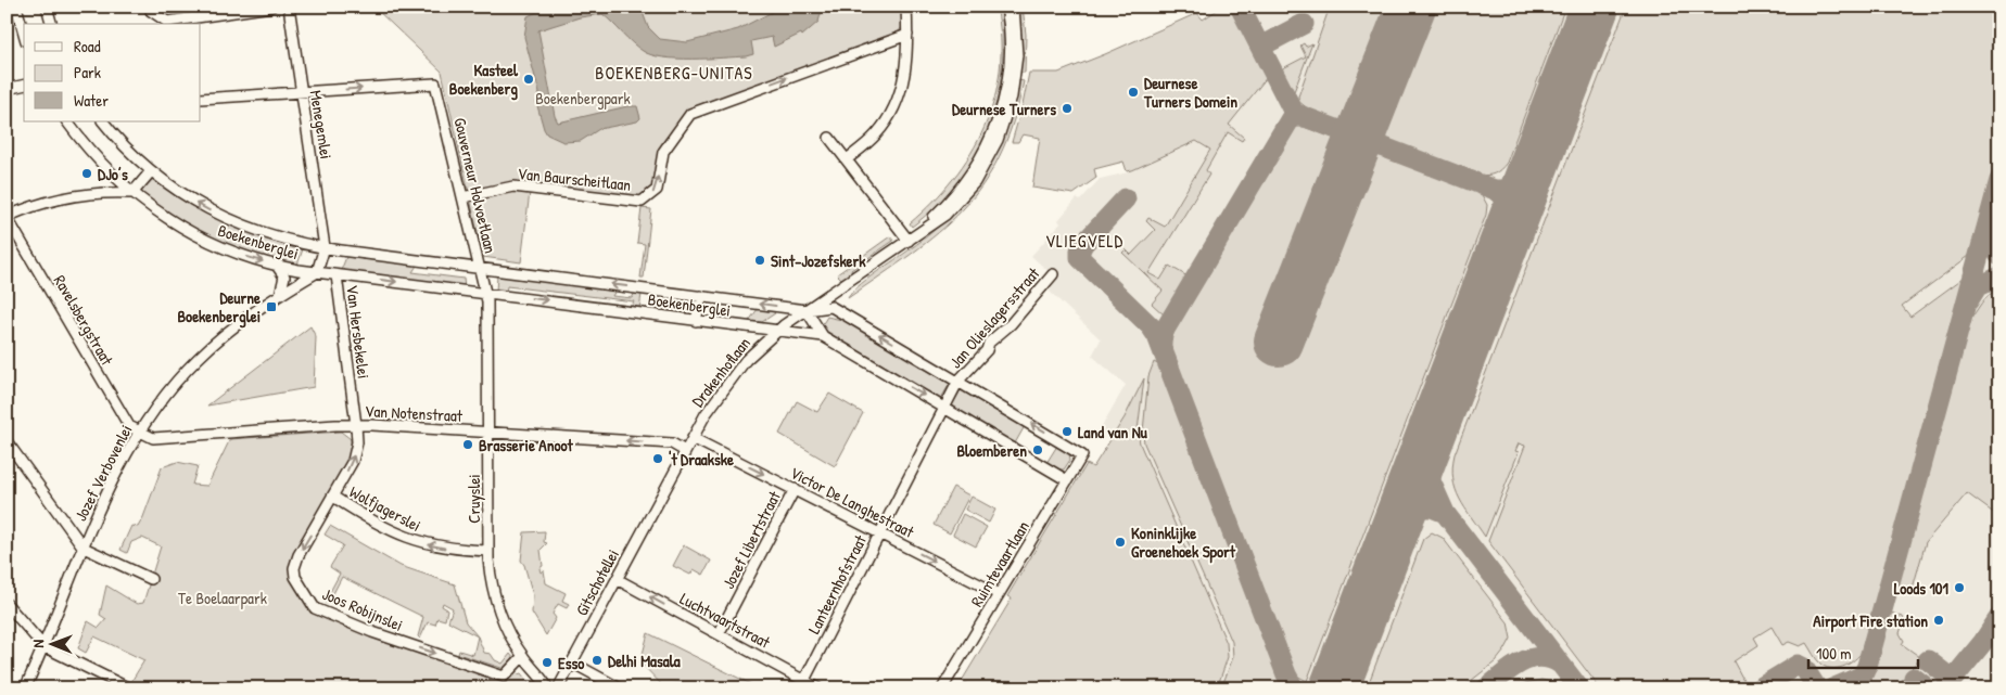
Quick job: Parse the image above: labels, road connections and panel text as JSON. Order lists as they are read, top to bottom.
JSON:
{
  "streets": {
    "street": [
      "Menegemlei",
      "Van Baurscheitlaan",
      "Gouverneur Holvoetlaan",
      "Boekenberglei",
      "Jan Olieslagersstraat",
      "Ravelsbergstraat",
      "Van Hersbekelei",
      "Drakenhoflaan",
      "Van Notenstraat",
      "Jozef Verbovenlei",
      "Cruyslei",
      "Victor De Langhestraat",
      "Wolfjagerslei",
      "Jozef Libertstraat",
      "Ruimtevaartlaan",
      "Gitschotellei",
      "Lanteernhofstraat",
      "Joos Robijnslei",
      "Luchtvaartstraat"
    ]
  },
  "crossings": [
    ["Menegemlei", "Gouverneur Holvoetlaan"],
    ["Menegemlei", "Boekenberglei"],
    ["Van Baurscheitlaan", "Gouverneur Holvoetlaan"],
    ["Gouverneur Holvoetlaan", "Boekenberglei"],
    ["Boekenberglei", "Jan Olieslagersstraat"],
    ["Boekenberglei", "Van Hersbekelei"],
    ["Boekenberglei", "Drakenhoflaan"],
    ["Boekenberglei", "Jozef Verbovenlei"],
    ["Boekenberglei", "Cruyslei"],
    ["Boekenberglei", "Ruimtevaartlaan"],
    ["Boekenberglei", "Lanteernhofstraat"],
    ["Jan Olieslagersstraat", "Lanteernhofstraat"],
    ["Ravelsbergstraat", "Van Notenstraat"],
    ["Ravelsbergstraat", "Jozef Verbovenlei"],
    ["Van Hersbekelei", "Van Notenstraat"],
    ["Van Hersbekelei", "Joos Robijnslei"],
    ["Drakenhoflaan", "Van Notenstraat"],
    ["Drakenhoflaan", "Victor De Langhestraat"],
    ["Drakenhoflaan", "Gitschotellei"],
    ["Van Notenstraat", "Jozef Verbovenlei"],
    ["Van Notenstraat", "Cruyslei"],
    ["Van Notenstraat", "Joos Robijnslei"],
    ["Cruyslei", "Wolfjagerslei"],
    ["Cruyslei", "Joos Robijnslei"],
    ["Victor De Langhestraat", "Jozef Libertstraat"],
    ["Victor De Langhestraat", "Ruimtevaartlaan"],
    ["Victor De Langhestraat", "Lanteernhofstraat"],
    ["Wolfjagerslei", "Joos Robijnslei"],
    ["Jozef Libertstraat", "Luchtvaartstraat"],
    ["Gitschotellei", "Luchtvaartstraat"],
    ["Lanteernhofstraat", "Luchtvaartstraat"]
  ],
  "one_way": [
    "Van Baurscheitlaan",
    "Van Notenstraat",
    "Victor De Langhestraat",
    "Wolfjagerslei",
    "Luchtvaartstraat"
  ],
  "districts": ["BOEKENBERG-UNITAS", "VLIEGVELD"],
  "parks": ["Boekenbergpark", "Te Boelaarpark"],
  "places": {
    "other": [
      "Kasteel Boekenberg",
      "Deurnese Turners Domein",
      "Deurnese Turners",
      "DJo’s",
      "Sint-Jozefskerk",
      "Land van Nu",
      "Brasserie Anoot",
      "Bloemberen",
      "'t Draakske",
      "Koninklijke Groenehoek Sport",
      "Loods 101",
      "Airport Fire station",
      "Delhi Masala",
      "Esso"
    ],
    "transit": ["Deurne Boekenberglei"]
  },
  "legend": ["Road", "Park", "Water"],
  "scale_bar": "100 m",
  "north": "left"
}
